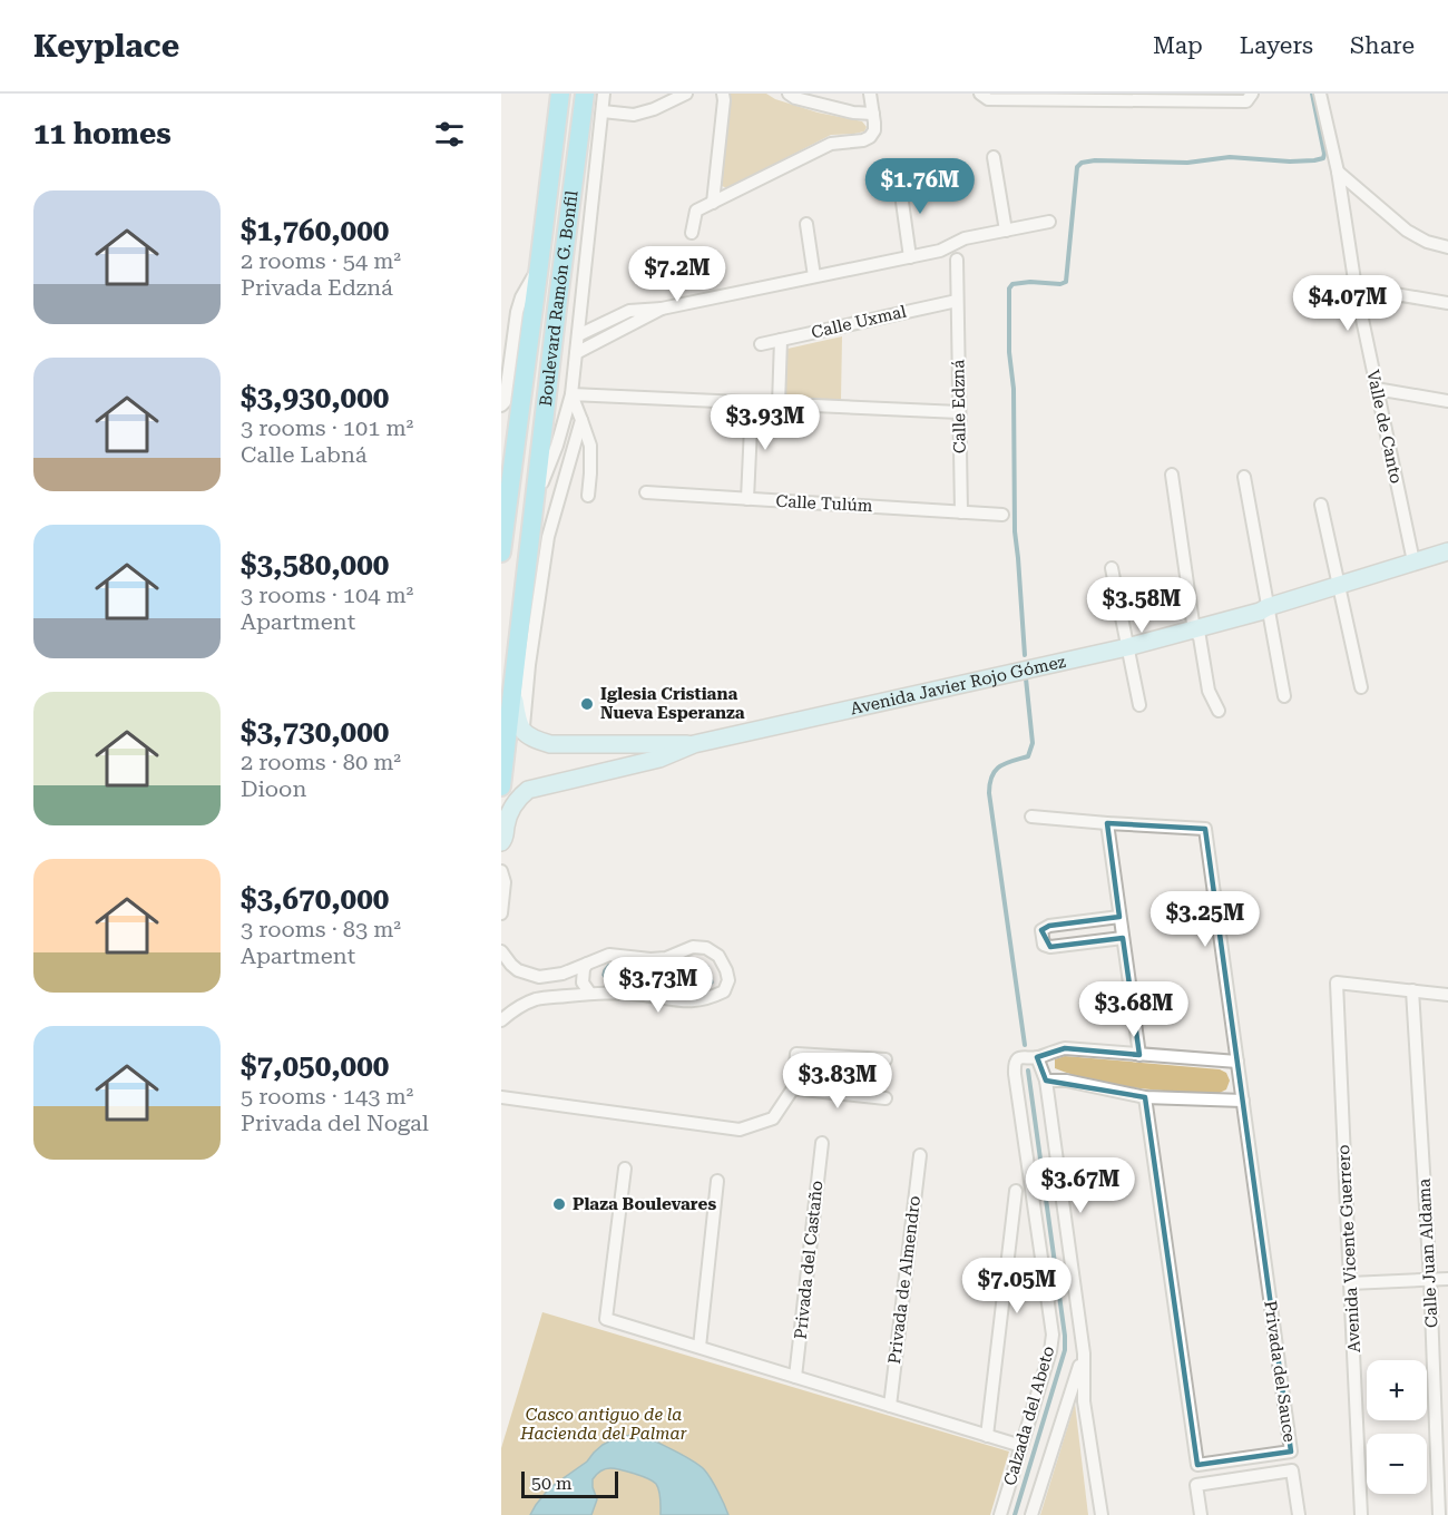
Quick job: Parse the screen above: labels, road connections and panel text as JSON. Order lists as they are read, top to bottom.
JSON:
{
  "streets": {
    "main road": ["Boulevard Ramón G. Bonfil"],
    "street": [
      "Calle Uxmal",
      "Calle Edzná",
      "Valle de Canto",
      "Calle Tulúm",
      "Avenida Javier Rojo Gómez",
      "Avenida Vicente Guerrero",
      "Calle Juan Aldama",
      "Privada del Castaño",
      "Privada de Almendro",
      "Privada del Sauce",
      "Calzada del Abeto"
    ]
  },
  "crossings": [
    ["Calle Uxmal", "Calle Edzná"],
    ["Calle Edzná", "Calle Tulúm"],
    ["Valle de Canto", "Avenida Javier Rojo Gómez"],
    ["Avenida Vicente Guerrero", "Calle Juan Aldama"]
  ],
  "parks": ["Casco antiguo de la Hacienda del Palmar"],
  "places": ["Iglesia Cristiana Nueva Esperanza", "Plaza Boulevares"],
  "scale_bar": "50 m",
  "page": {
    "header": "Keyplace",
    "nav": ["Map", "Layers", "Share"],
    "heading": "11 homes",
    "price": [
      "$1.76M",
      "$7.2M",
      "$4.07M",
      "$3.93M",
      "$3.58M",
      "$3.25M",
      "$3.73M",
      "$3.68M",
      "$3.83M",
      "$3.67M",
      "$7.05M"
    ],
    "list": [
      {
        "name": "$1,760,000",
        "note": "2 rooms · 54 m² · Privada Edzná"
      },
      {
        "name": "$3,930,000",
        "note": "3 rooms · 101 m² · Calle Labná"
      },
      {
        "name": "$3,580,000",
        "note": "3 rooms · 104 m² · Apartment"
      },
      {
        "name": "$3,730,000",
        "note": "2 rooms · 80 m² · Dioon"
      },
      {
        "name": "$3,670,000",
        "note": "3 rooms · 83 m² · Apartment"
      },
      {
        "name": "$7,050,000",
        "note": "5 rooms · 143 m² · Privada del Nogal"
      }
    ],
    "map_buttons": ["+", "−"],
    "scale": "50 m"
  }
}
